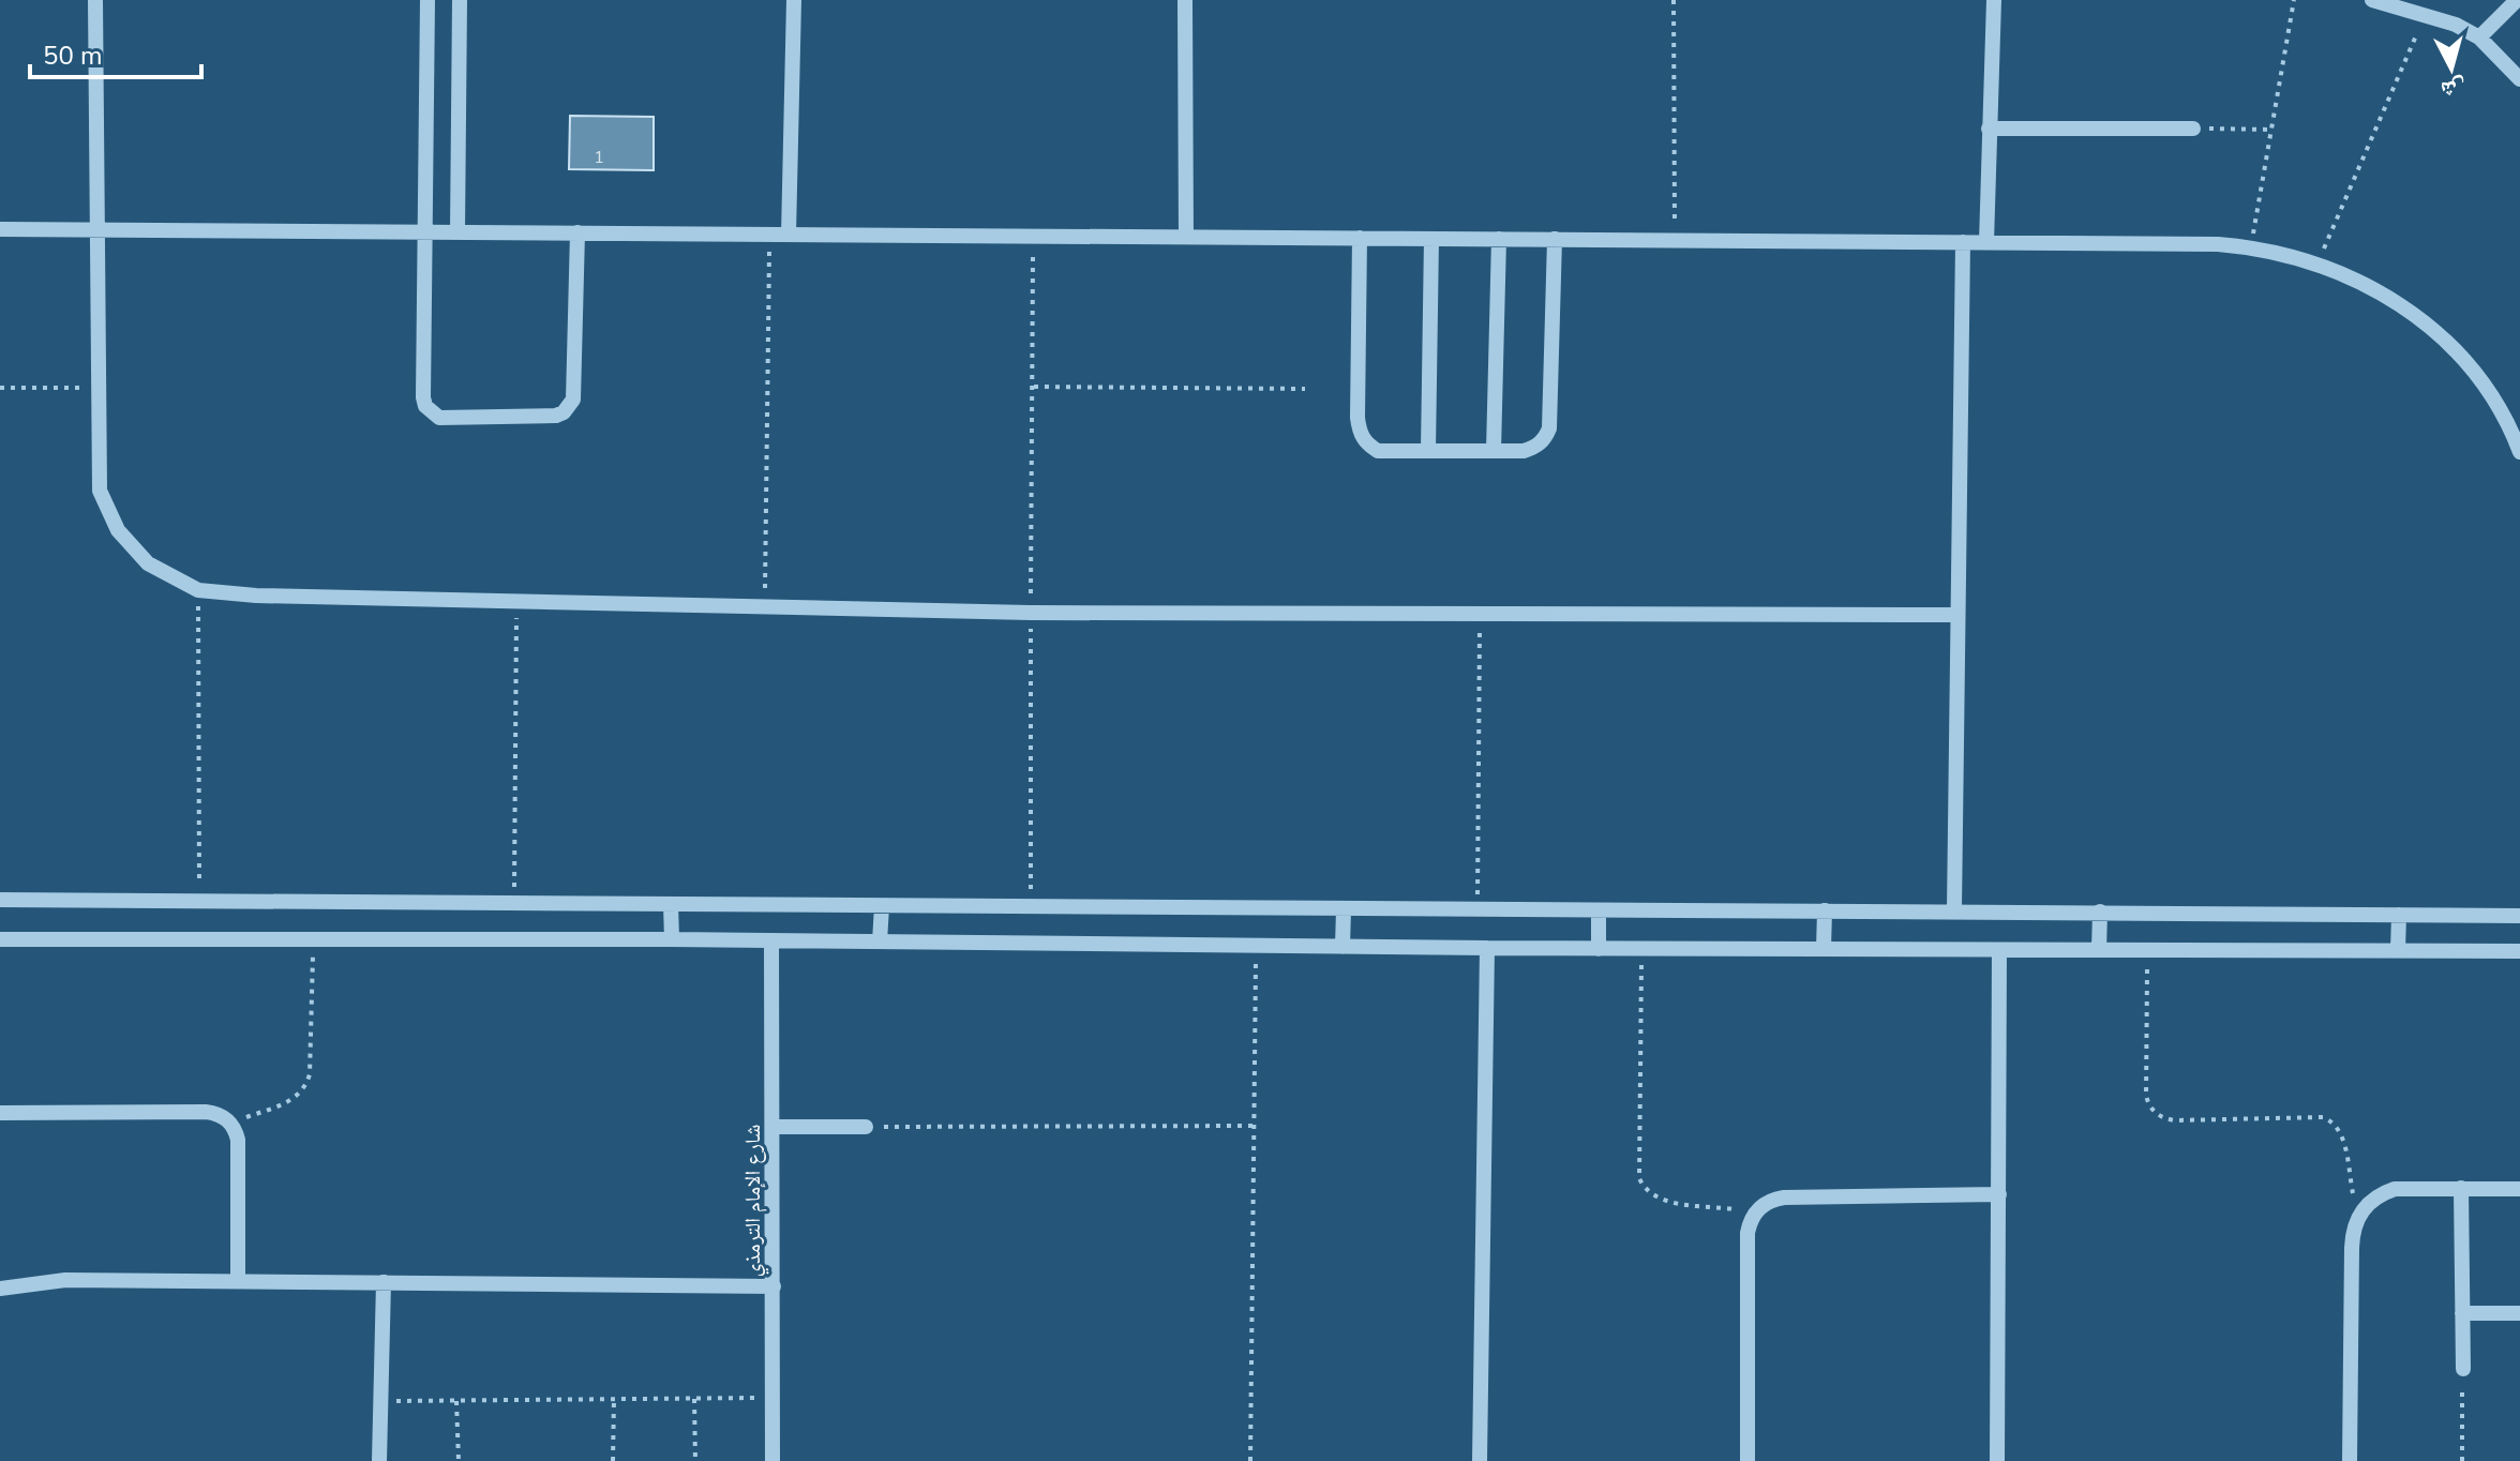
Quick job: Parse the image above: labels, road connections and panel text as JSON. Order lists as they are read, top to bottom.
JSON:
{
  "streets": {
    "street": ["شارع الإمام الترمذي"]
  },
  "house_numbers": ["1"],
  "scale_bar": "50 m",
  "north": "bottom"
}
